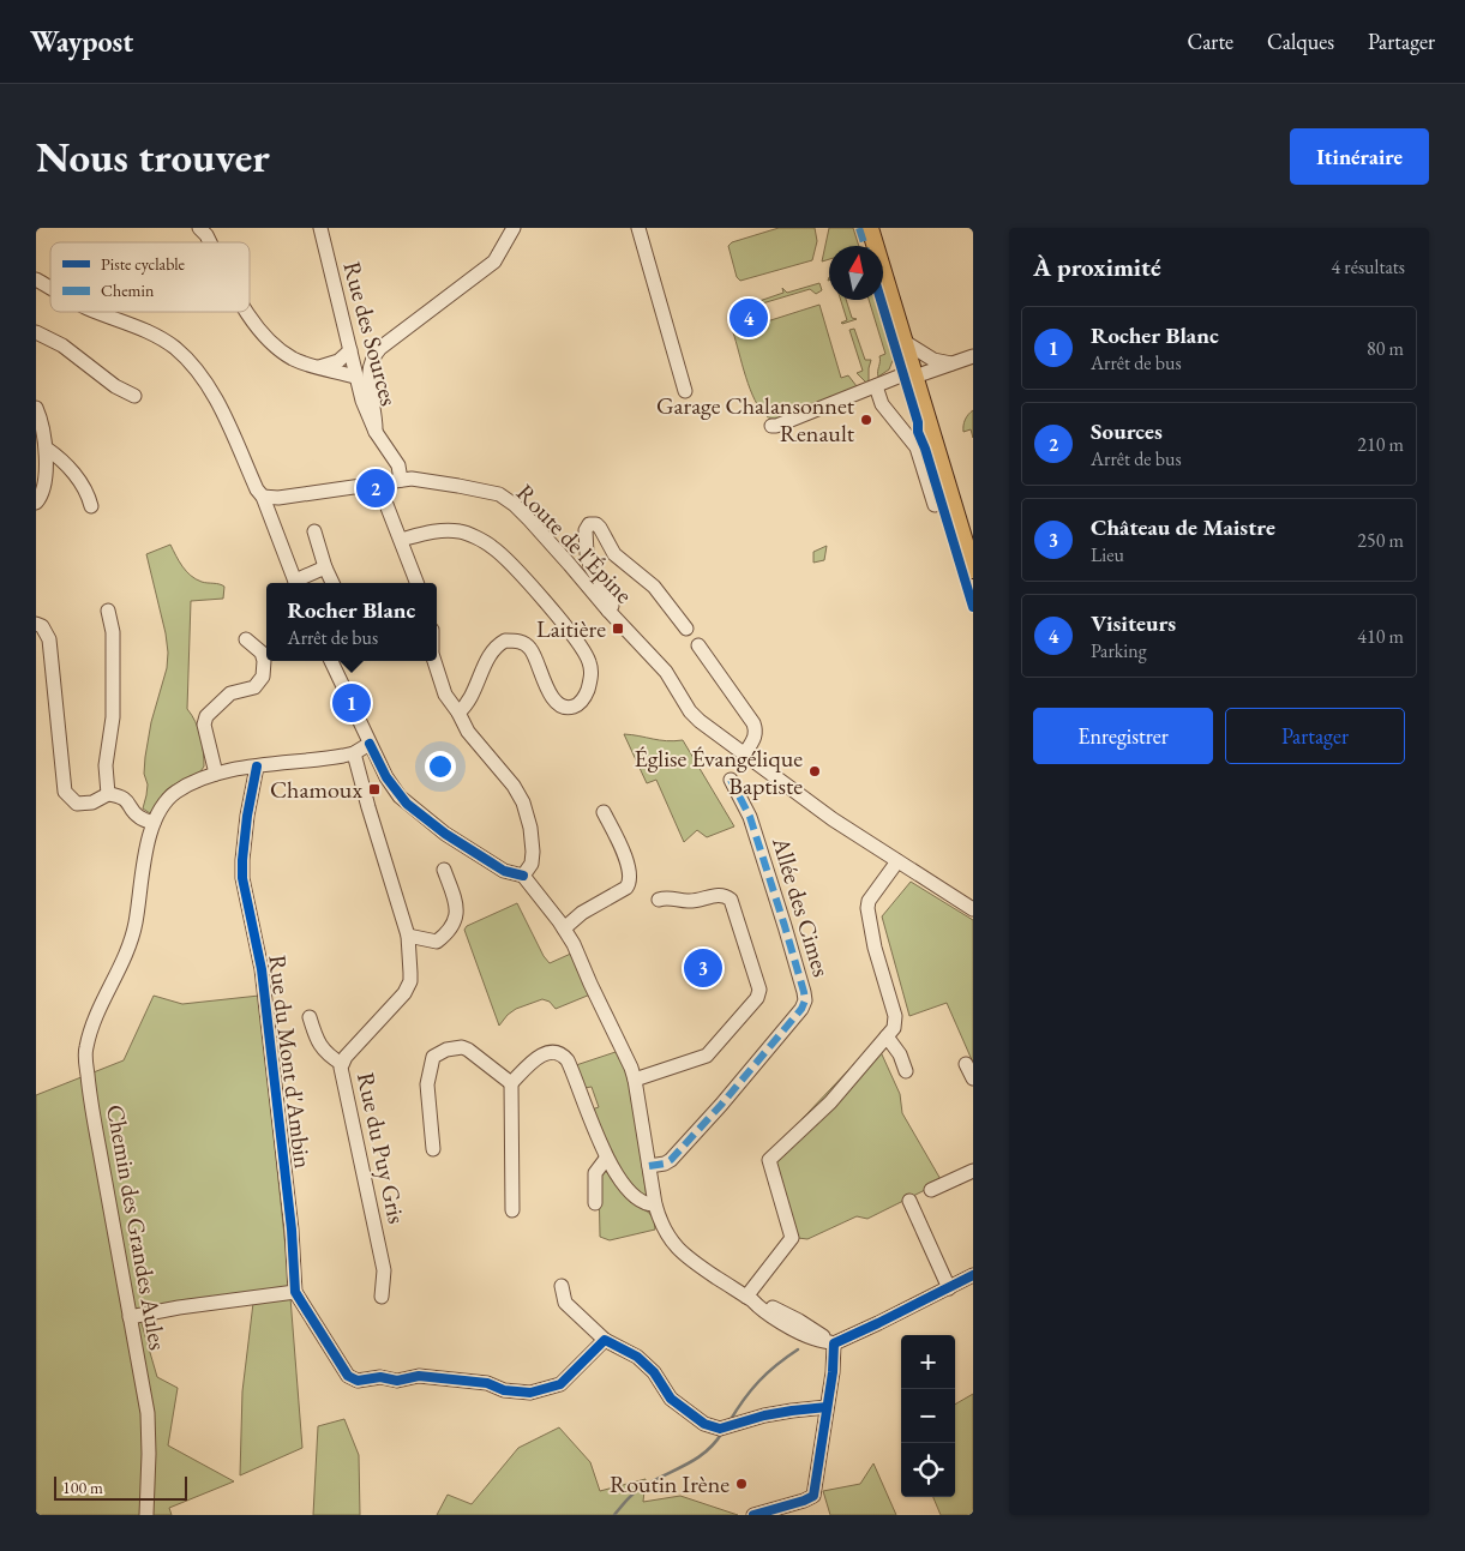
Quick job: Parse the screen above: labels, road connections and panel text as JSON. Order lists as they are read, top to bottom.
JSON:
{
  "streets": {
    "street": [
      "Rue des Sources",
      "Route de l'Épine",
      "Allée des Cimes",
      "Rue du Mont d'Ambin",
      "Rue du Puy Gris",
      "Chemin des Grandes Aules"
    ]
  },
  "crossings": [
    ["Rue des Sources", "Route de l'Épine"],
    ["Rue du Mont d'Ambin", "Chemin des Grandes Aules"],
    ["Rue du Puy Gris", "Chemin des Grandes Aules"]
  ],
  "places": {
    "other": ["Garage Chalansonnet Renault", "Église Évangélique Baptiste", "Routin Irène"],
    "transit": ["Laitière", "Chamoux"]
  },
  "legend": ["Piste cyclable", "Chemin"],
  "scale_bar": "100 m",
  "north": "top",
  "page": {
    "header": "Waypost",
    "nav": ["Carte", "Calques", "Partager"],
    "buttons": [
      "Itinéraire",
      ["Enregistrer", "Partager"]
    ],
    "title": "Nous trouver",
    "heading": ["À proximité", "4 résultats"],
    "pins": [
      "4",
      "2",
      "1",
      "3"
    ],
    "list": [
      {
        "mark": "1",
        "name": "Rocher Blanc",
        "note": "Arrêt de bus",
        "value": "80 m"
      },
      {
        "mark": "2",
        "name": "Sources",
        "note": "Arrêt de bus",
        "value": "210 m"
      },
      {
        "mark": "3",
        "name": "Château de Maistre",
        "note": "Lieu",
        "value": "250 m"
      },
      {
        "mark": "4",
        "name": "Visiteurs",
        "note": "Parking",
        "value": "410 m"
      }
    ],
    "popup": ["Rocher Blanc", "Arrêt de bus"],
    "map_buttons": ["+", "−"],
    "scale": "100 m"
  }
}
